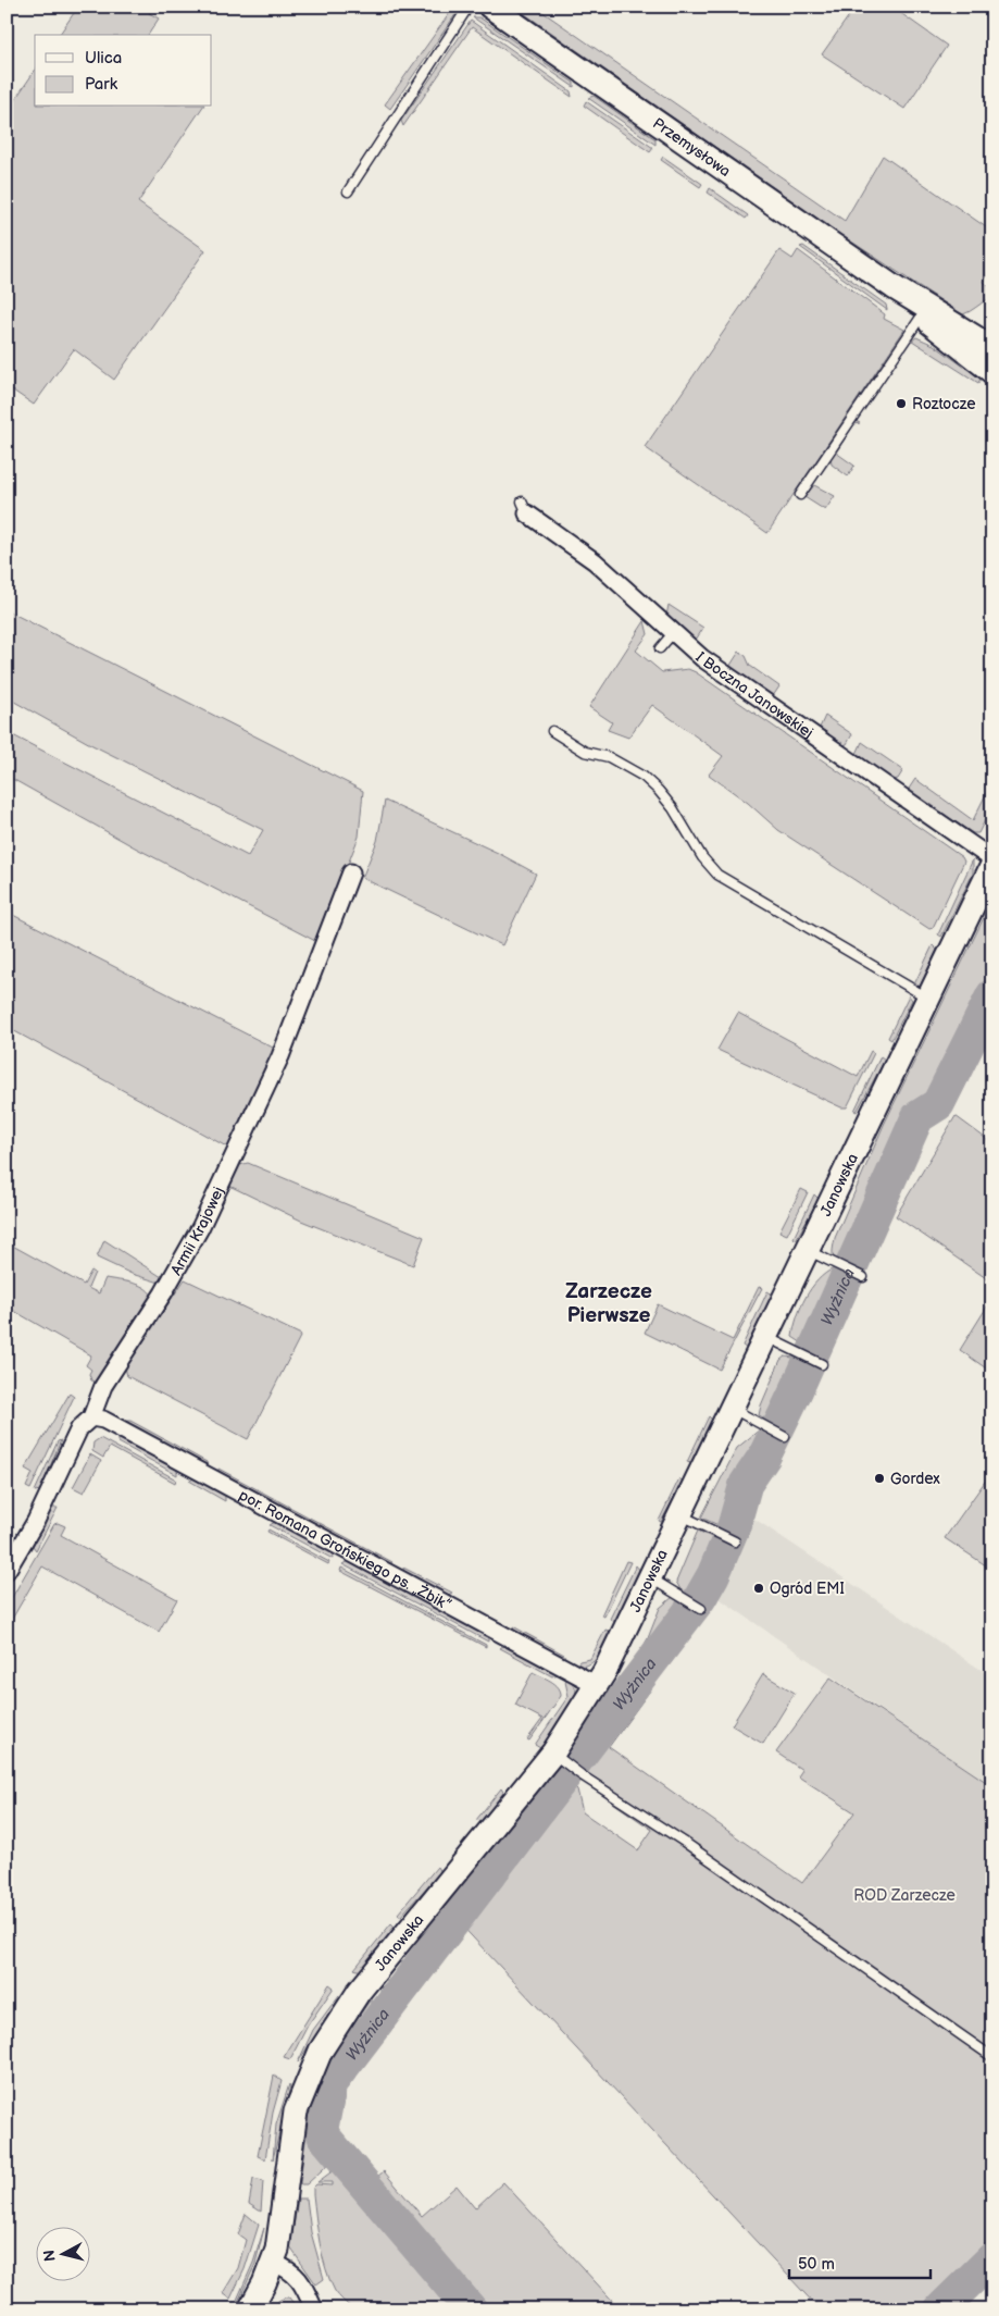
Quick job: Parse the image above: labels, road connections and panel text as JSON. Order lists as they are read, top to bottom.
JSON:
{
  "streets": {
    "street": [
      "Przemysłowa",
      "I Boczna Janowskiej",
      "Janowska",
      "Armii Krajowej",
      "por. Romana Grońskiego ps. „Żbik”"
    ]
  },
  "crossings": [
    ["Janowska", "por. Romana Grońskiego ps. „Żbik”"],
    ["Armii Krajowej", "por. Romana Grońskiego ps. „Żbik”"]
  ],
  "districts": ["Zarzecze Pierwsze"],
  "water": ["Wyżnica"],
  "parks": ["ROD Zarzecze"],
  "places": ["Roztocze", "Gordex", "Ogród EMI"],
  "legend": ["Ulica", "Park"],
  "scale_bar": "50 m",
  "north": "left"
}
